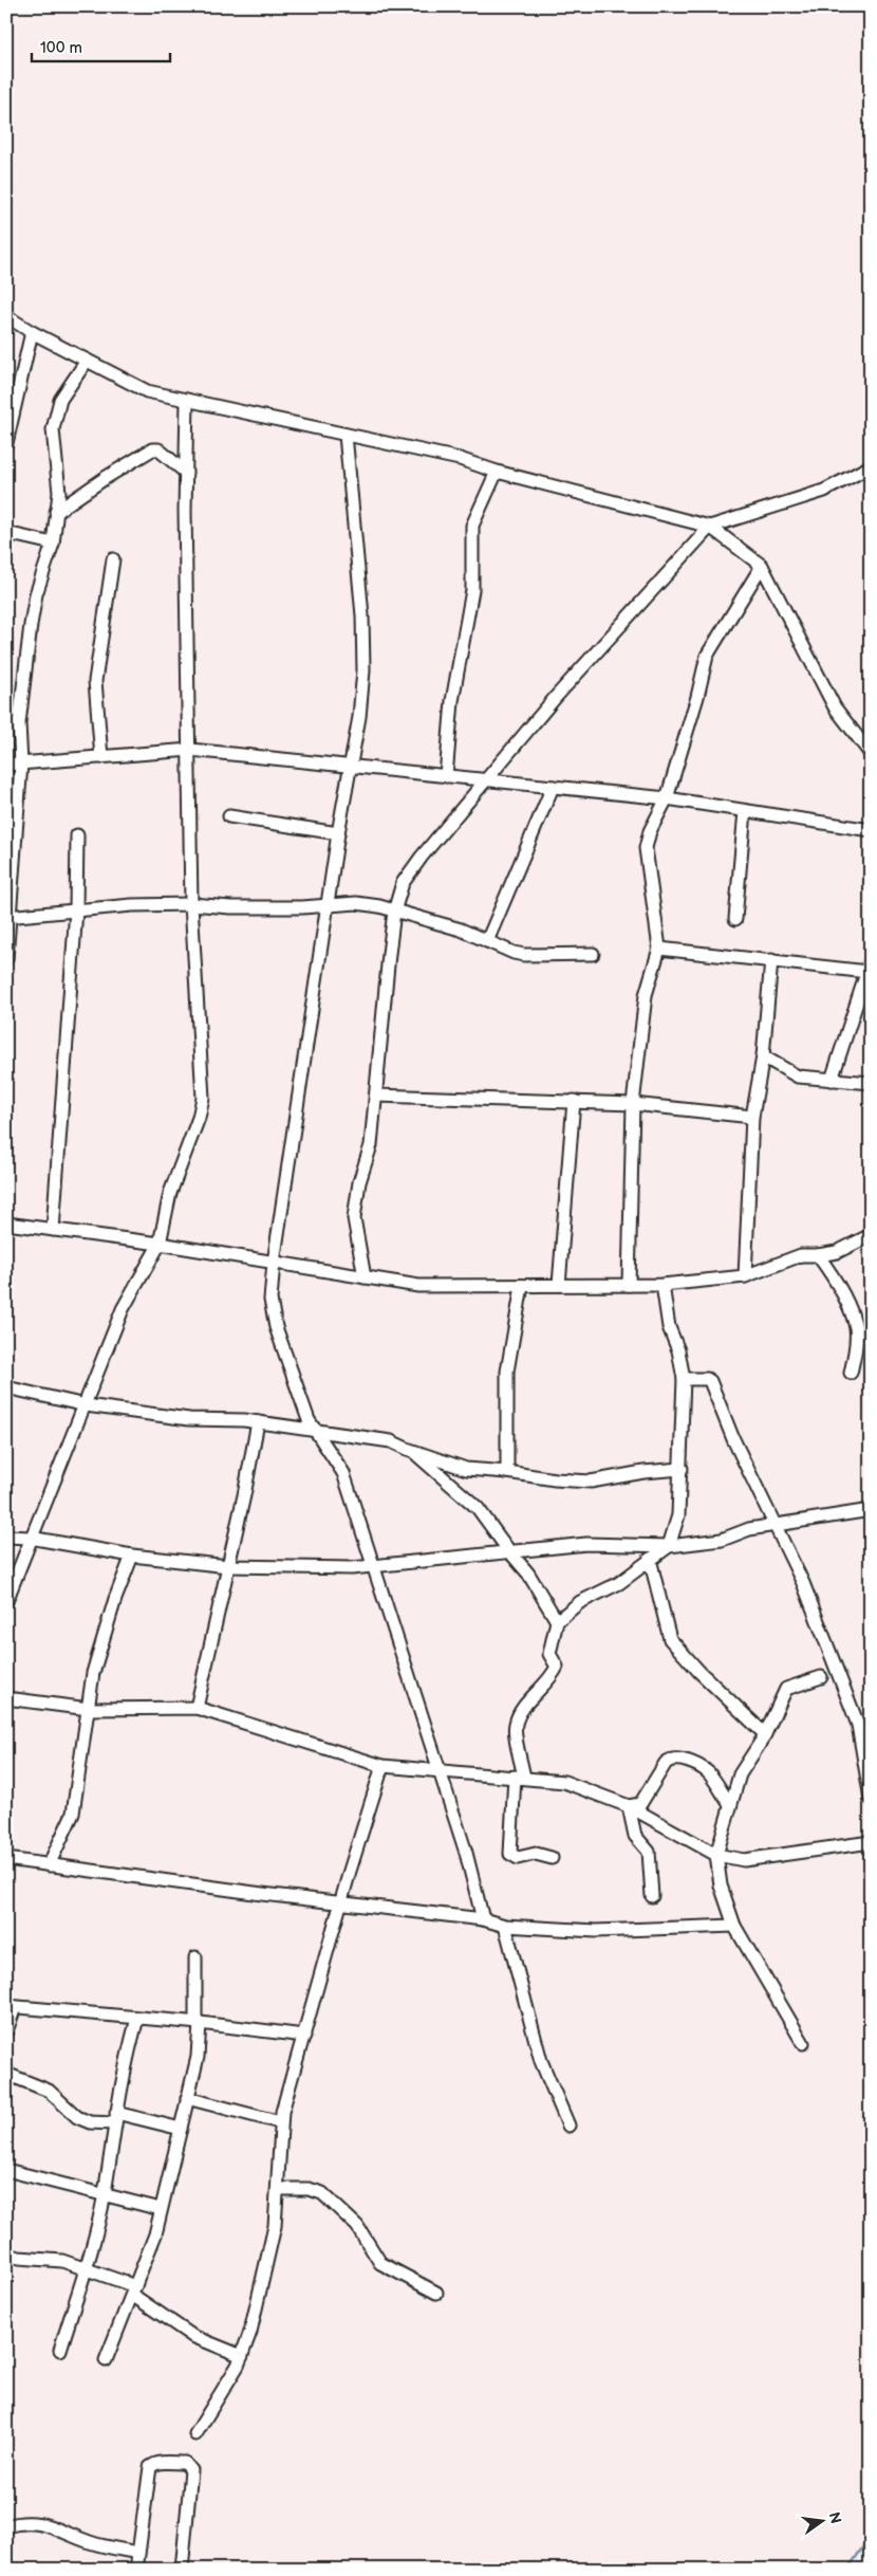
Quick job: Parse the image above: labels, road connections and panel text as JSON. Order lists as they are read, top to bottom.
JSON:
{
  "scale_bar": "100 m",
  "north": "right"
}
